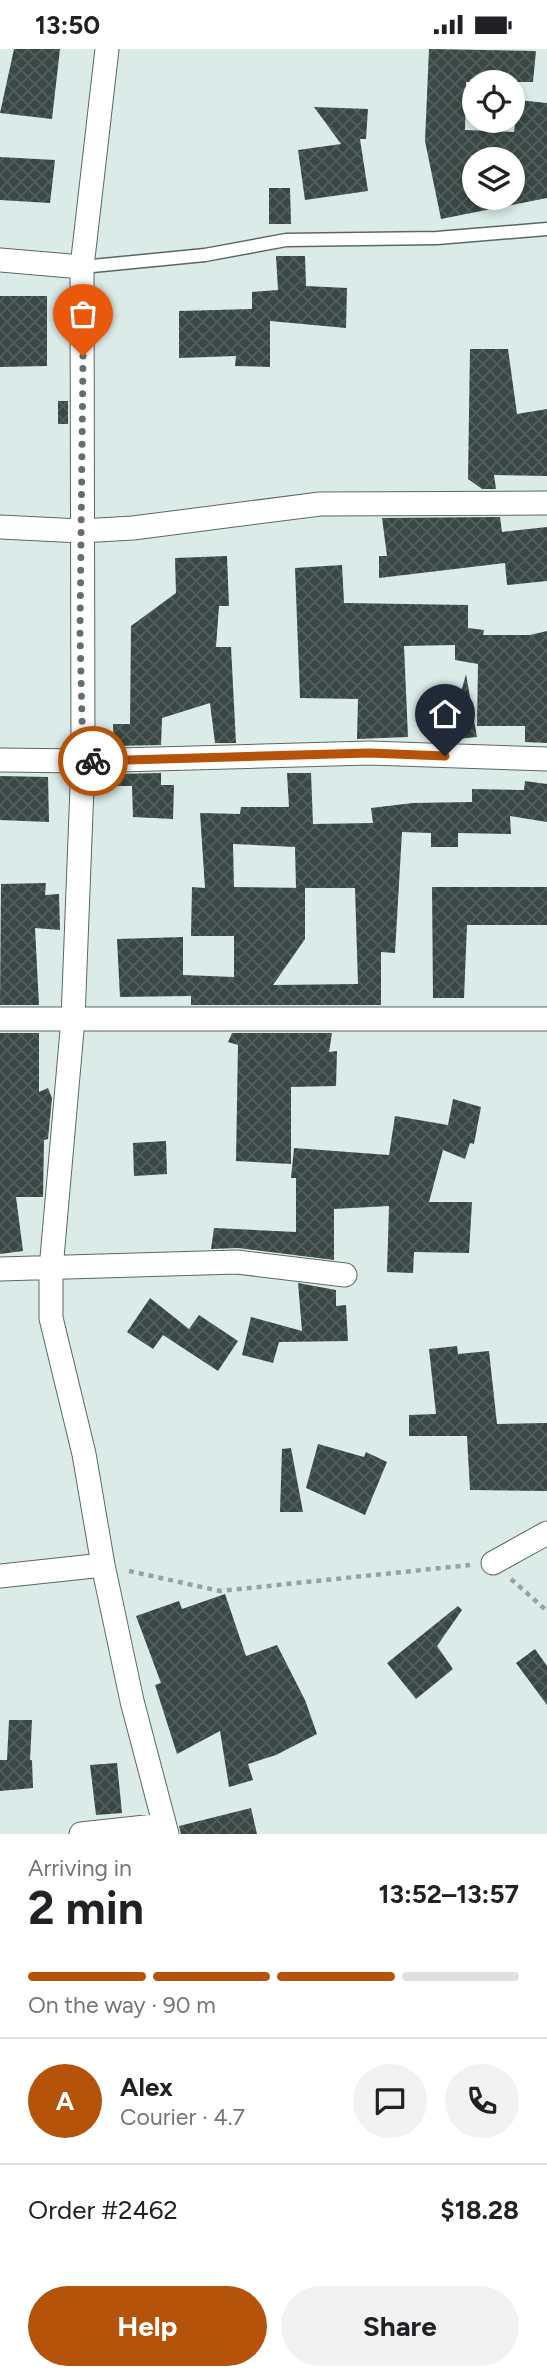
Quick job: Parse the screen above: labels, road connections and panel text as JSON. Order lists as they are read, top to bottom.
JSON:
{
  "page": {
    "status": "13:50",
    "heading": ["2 min", "Arriving in", "13:52–13:57"],
    "panel": [
      "Alex",
      "Courier · 4.7",
      "Order #2462",
      "$18.28"
    ],
    "bar": "On the way · 90 m",
    "round": "A",
    "buttons": ["Help", "Share"]
  }
}
